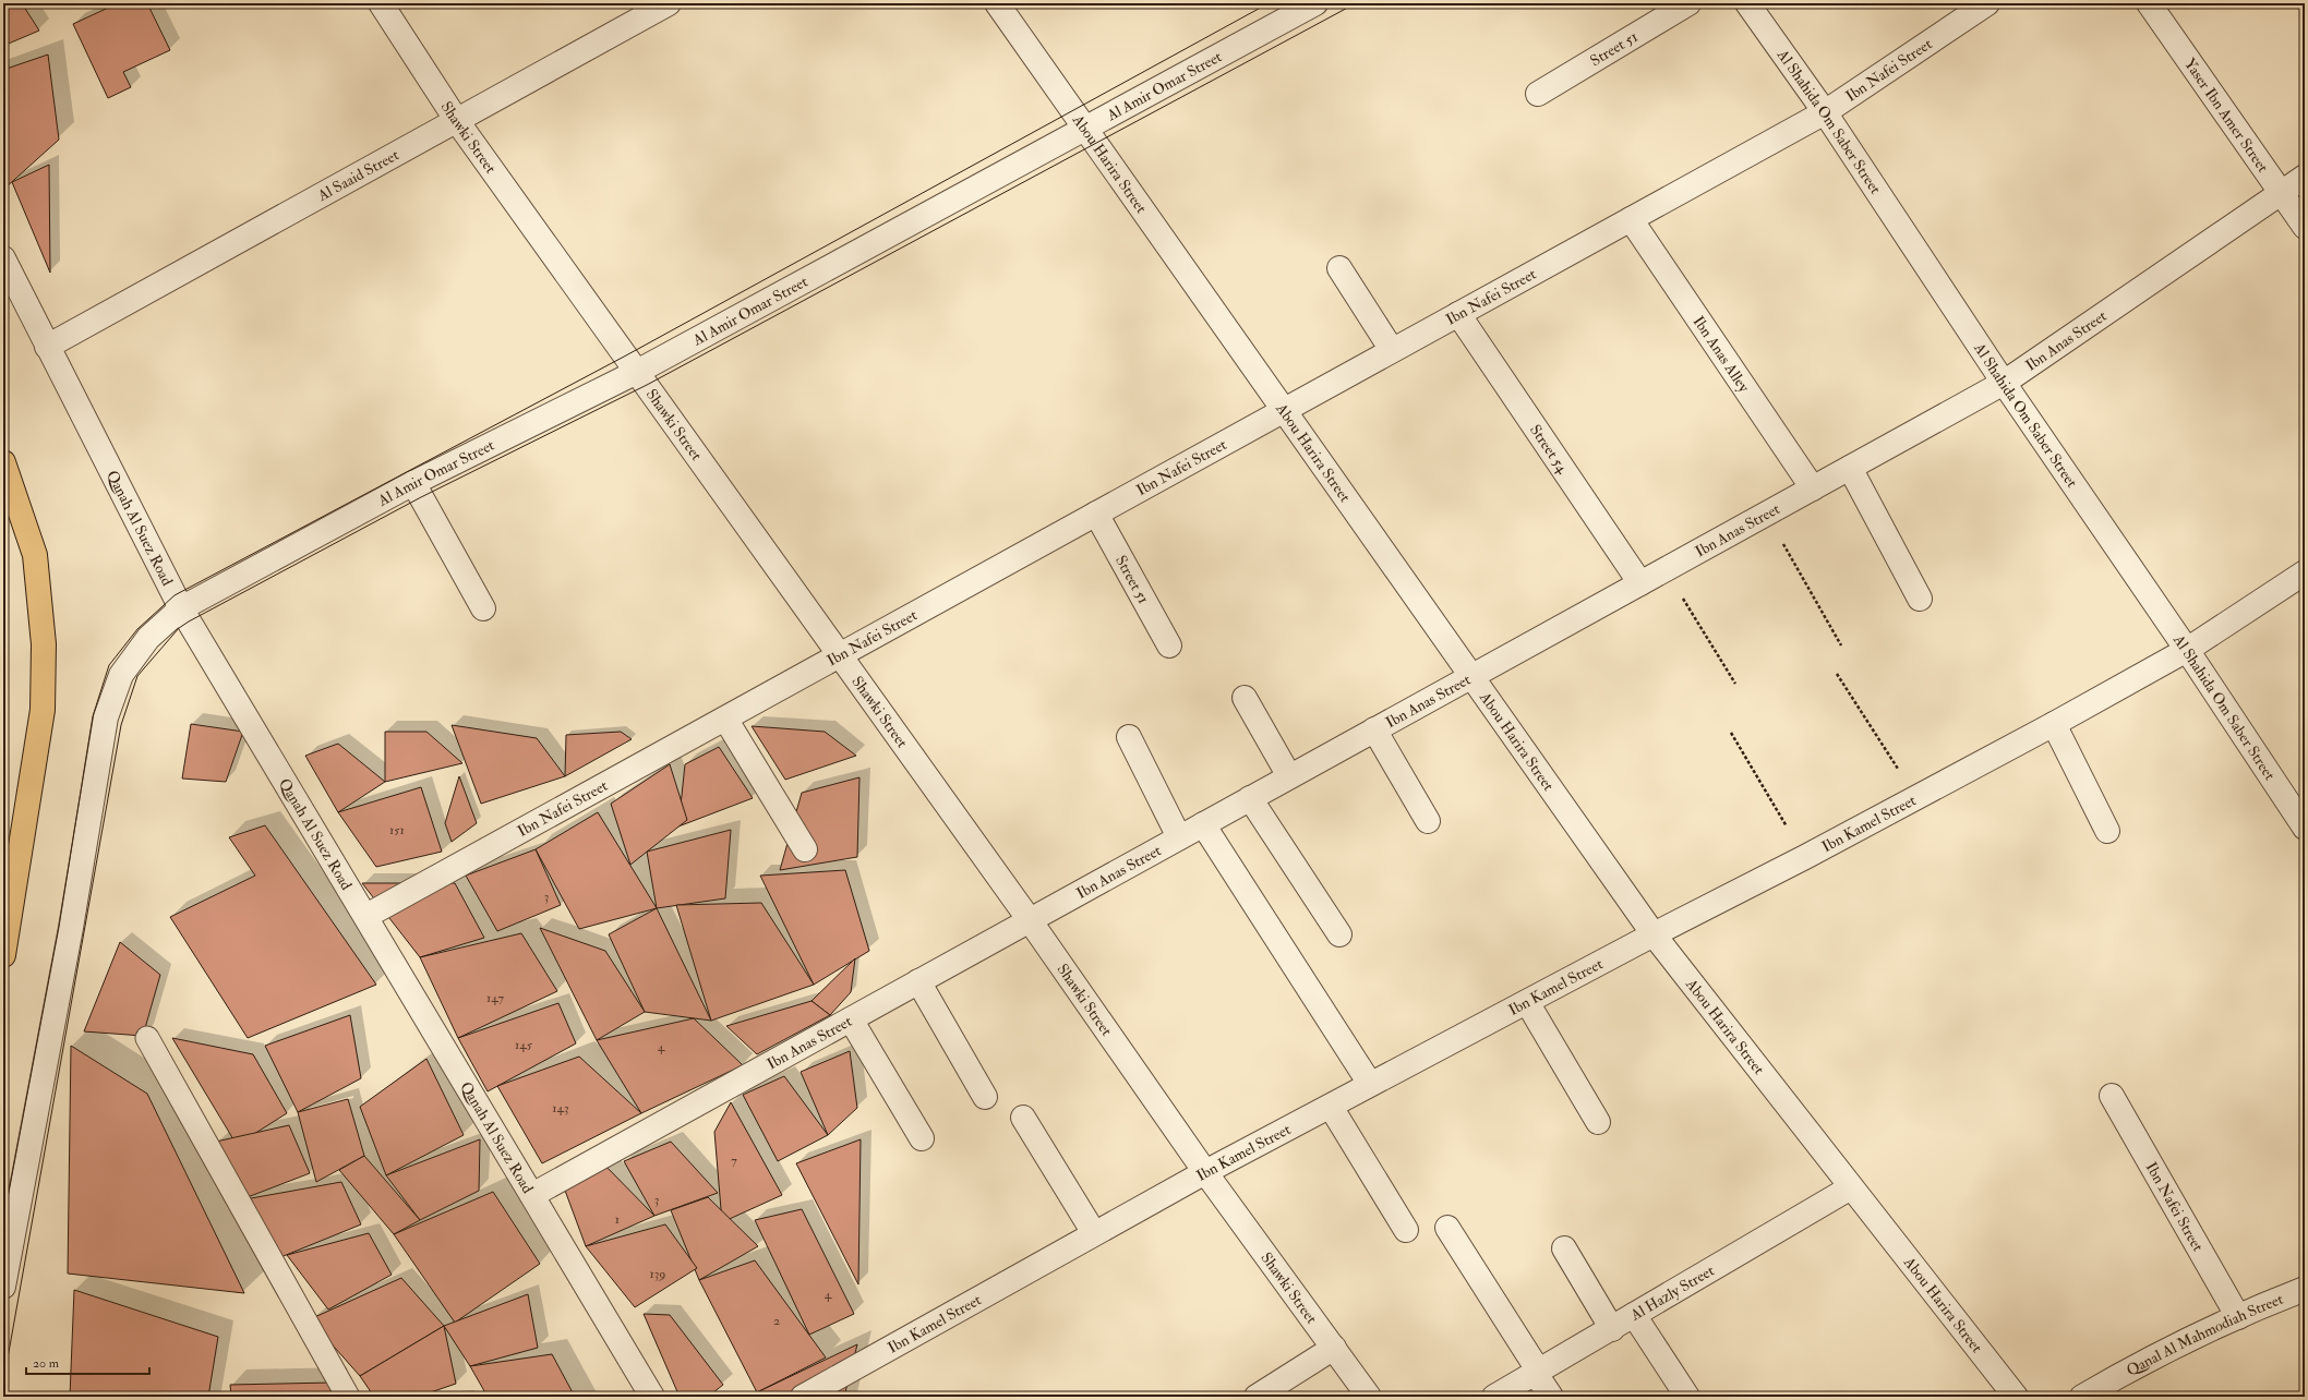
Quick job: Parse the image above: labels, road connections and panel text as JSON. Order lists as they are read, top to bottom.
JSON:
{
  "streets": {
    "street": [
      "Street 51",
      "Ibn Nafei Street",
      "Al Amir Omar Street",
      "Yaser Ibn Amer Street",
      "Al Shahida Om Saber Street",
      "Shawki Street",
      "Abou Harira Street",
      "Al Saaid Street",
      "Ibn Anas Street",
      "Ibn Anas Alley",
      "Street 54",
      "Qanah Al Suez Road",
      "Ibn Kamel Street",
      "Al Hazly Street",
      "Qanal Al Mahmodiah Street"
    ]
  },
  "crossings": [
    ["Street 51", "Ibn Nafei Street"],
    ["Ibn Nafei Street", "Al Shahida Om Saber Street"],
    ["Ibn Nafei Street", "Shawki Street"],
    ["Ibn Nafei Street", "Abou Harira Street"],
    ["Ibn Nafei Street", "Ibn Anas Alley"],
    ["Ibn Nafei Street", "Street 54"],
    ["Ibn Nafei Street", "Qanah Al Suez Road"],
    ["Ibn Nafei Street", "Qanal Al Mahmodiah Street"],
    ["Al Amir Omar Street", "Shawki Street"],
    ["Al Amir Omar Street", "Abou Harira Street"],
    ["Al Amir Omar Street", "Qanah Al Suez Road"],
    ["Yaser Ibn Amer Street", "Ibn Anas Street"],
    ["Al Shahida Om Saber Street", "Ibn Anas Street"],
    ["Al Shahida Om Saber Street", "Ibn Kamel Street"],
    ["Shawki Street", "Al Saaid Street"],
    ["Shawki Street", "Ibn Anas Street"],
    ["Shawki Street", "Ibn Kamel Street"],
    ["Abou Harira Street", "Ibn Anas Street"],
    ["Abou Harira Street", "Ibn Kamel Street"],
    ["Abou Harira Street", "Al Hazly Street"],
    ["Al Saaid Street", "Qanah Al Suez Road"],
    ["Ibn Anas Street", "Ibn Anas Alley"],
    ["Ibn Anas Street", "Street 54"],
    ["Ibn Anas Street", "Qanah Al Suez Road"]
  ],
  "house_numbers": [
    "151",
    "3",
    "147",
    "145",
    "4",
    "143",
    "7",
    "3",
    "1",
    "139",
    "4",
    "2"
  ],
  "scale_bar": "20 m"
}
